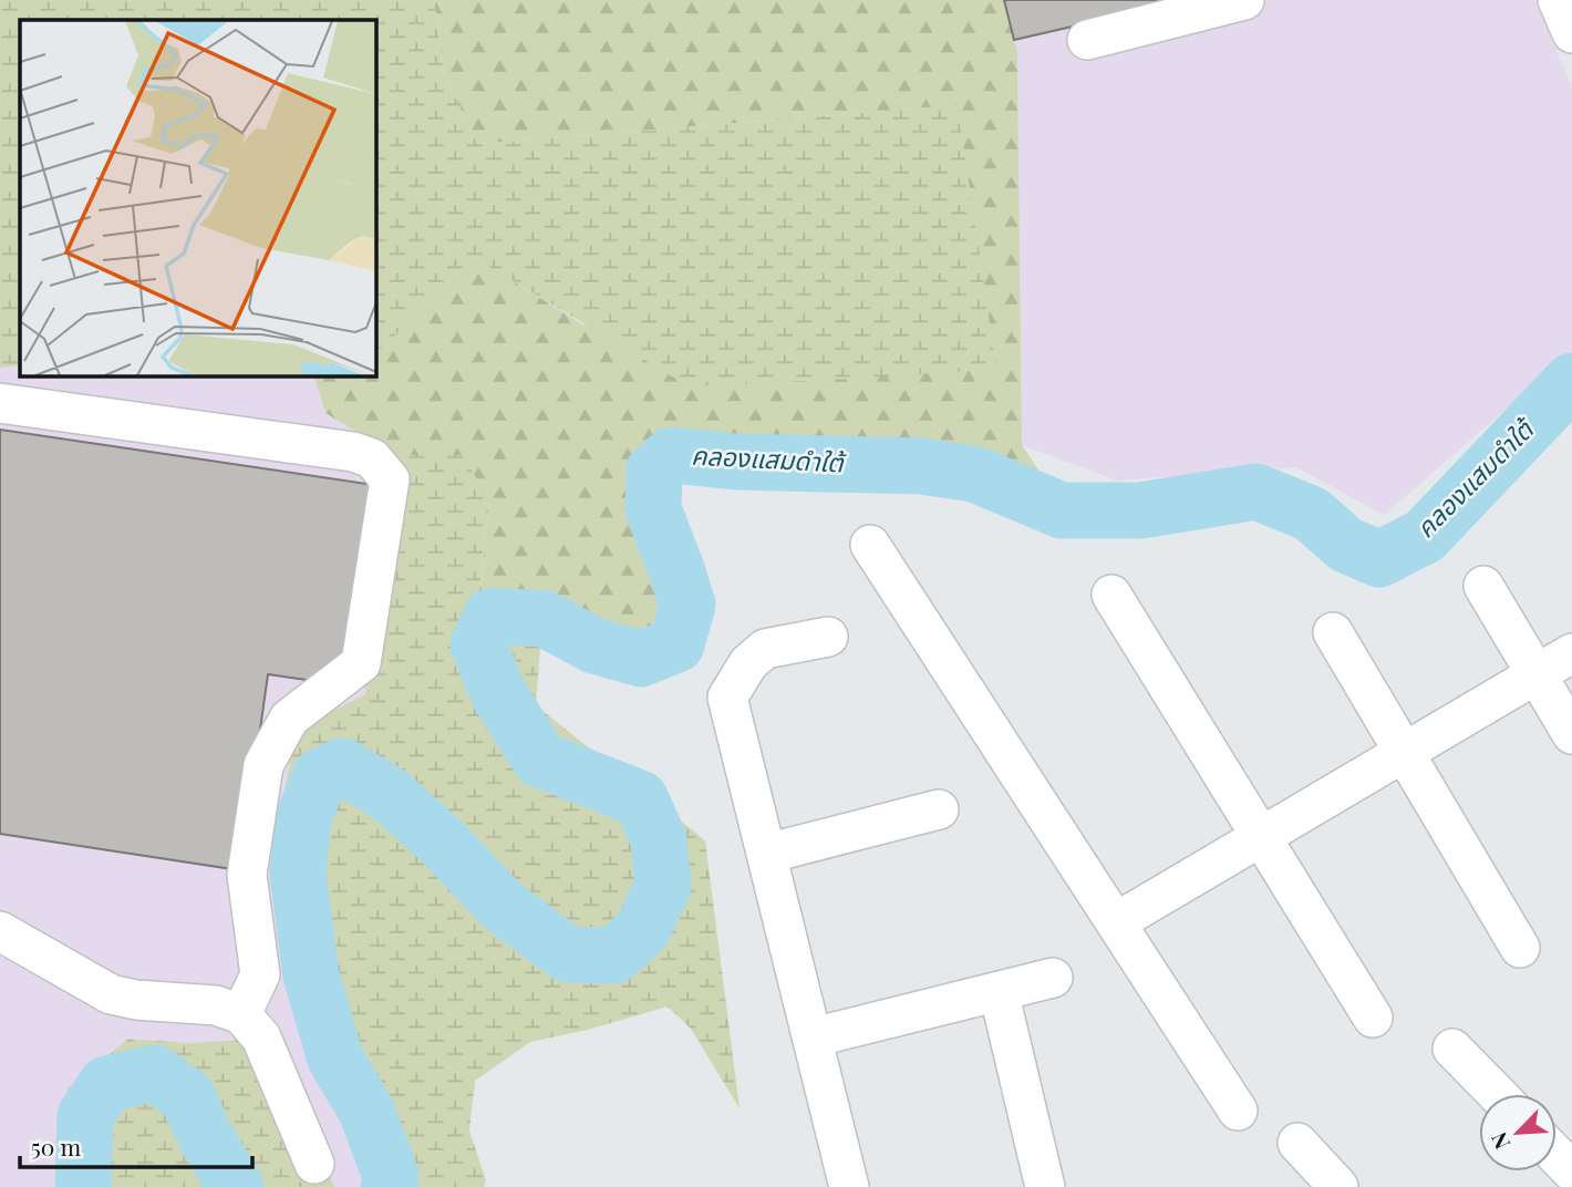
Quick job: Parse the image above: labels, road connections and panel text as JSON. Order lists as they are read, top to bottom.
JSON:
{
  "water": ["คลองแสมดำใต้"],
  "scale_bar": "50 m",
  "north": "bottom left"
}
